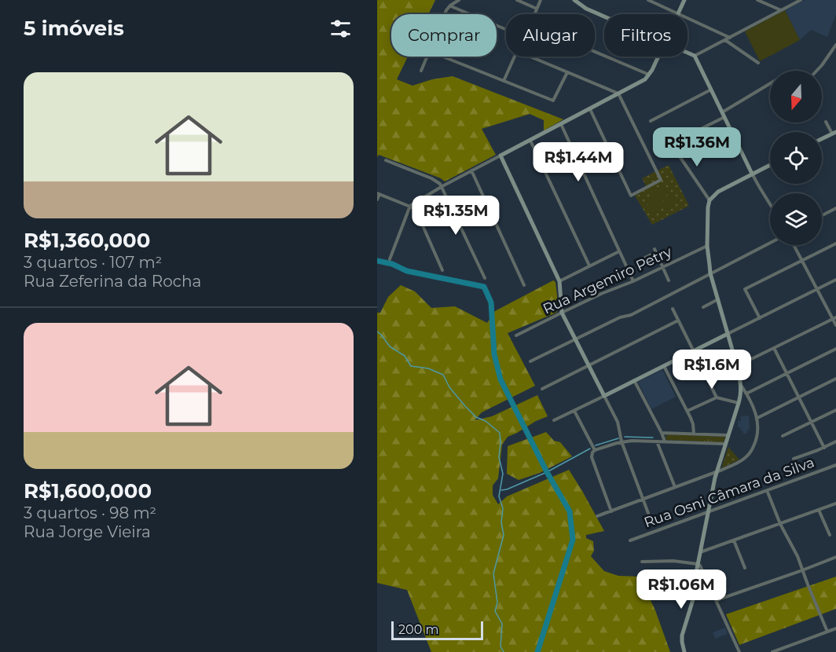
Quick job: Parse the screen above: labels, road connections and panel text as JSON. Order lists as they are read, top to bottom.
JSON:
{
  "streets": {
    "street": ["Rua Argemiro Petry", "Rua Osni Câmara da Silva"]
  },
  "scale_bar": "200 m",
  "north": "bottom",
  "page": {
    "heading": "5 imóveis",
    "chip": ["Comprar", "Alugar", "Filtros"],
    "list": [
      {
        "name": "R$1,360,000",
        "note": "3 quartos · 107 m² · Rua Zeferina da Rocha"
      },
      {
        "name": "R$1,600,000",
        "note": "3 quartos · 98 m² · Rua Jorge Vieira"
      }
    ],
    "price": [
      "R$1.36M",
      "R$1.44M",
      "R$1.35M",
      "R$1.6M",
      "R$1.06M"
    ],
    "scale": "200 m"
  }
}
